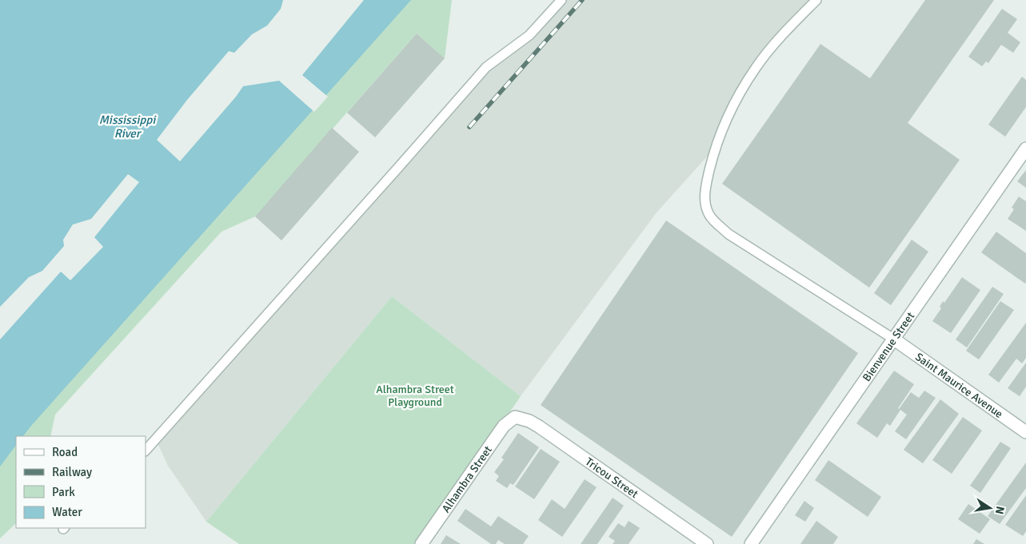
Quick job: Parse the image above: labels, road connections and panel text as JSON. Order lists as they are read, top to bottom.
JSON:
{
  "streets": {
    "street": [
      "Bienvenue Street",
      "Saint Maurice Avenue",
      "Tricou Street",
      "Alhambra Street"
    ]
  },
  "crossings": [
    ["Bienvenue Street", "Saint Maurice Avenue"],
    ["Tricou Street", "Alhambra Street"]
  ],
  "water": ["Mississippi River"],
  "parks": ["Alhambra Street Playground"],
  "legend": [
    "Road",
    "Railway",
    "Park",
    "Water"
  ],
  "north": "right"
}
